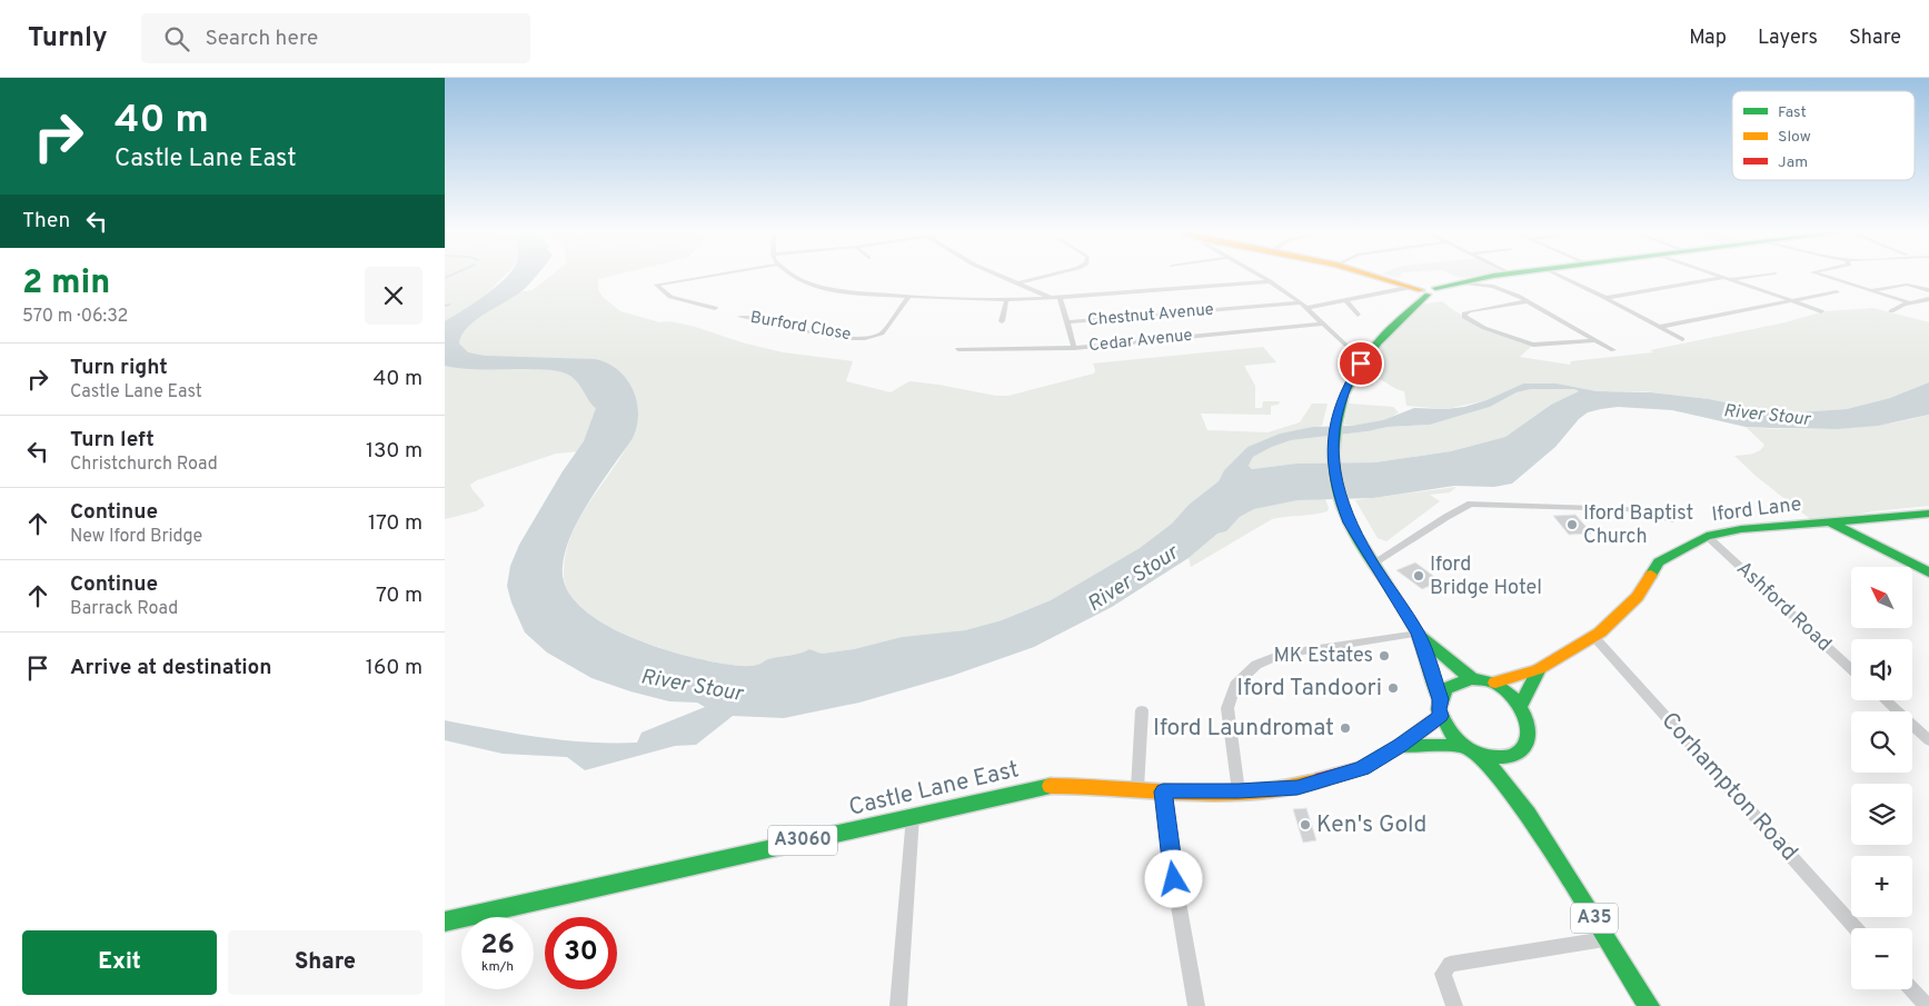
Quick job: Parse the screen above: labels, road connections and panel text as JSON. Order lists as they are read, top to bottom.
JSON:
{
  "streets": {
    "main road": [
      "Iford Lane",
      "Castle Lane East",
      "A3060",
      "A35"
    ],
    "street": [
      "Chestnut Avenue",
      "Burford Close",
      "Cedar Avenue",
      "Ashford Road",
      "Corhampton Road"
    ]
  },
  "crossings": [
    ["Iford Lane", "Ashford Road"],
    ["Iford Lane", "Corhampton Road"],
    ["Iford Lane", "Castle Lane East"],
    ["Iford Lane", "A35"],
    ["Castle Lane East", "A35"]
  ],
  "water": ["River Stour"],
  "places": [
    "Iford Baptist Church",
    "Iford Bridge Hotel",
    "MK Estates",
    "Iford Tandoori",
    "Iford Laundromat",
    "Ken's Gold"
  ],
  "legend": ["Fast", "Slow", "Jam"],
  "north": "top left",
  "page": {
    "header": "Turnly",
    "search": "Search here",
    "nav": ["Map", "Layers", "Share"],
    "turn": ["40 m", "Castle Lane East"],
    "then": "Then",
    "heading": ["2 min", "570 m · 06:32"],
    "list": [
      {
        "name": "Turn right",
        "note": "Castle Lane East",
        "value": "40 m"
      },
      {
        "name": "Turn left",
        "note": "Christchurch Road",
        "value": "130 m"
      },
      {
        "name": "Continue",
        "note": "New Iford Bridge",
        "value": "170 m"
      },
      {
        "name": "Continue",
        "note": "Barrack Road",
        "value": "70 m"
      },
      {
        "name": "Arrive at destination",
        "value": "160 m"
      }
    ],
    "map_buttons": ["+", "−"],
    "speed": "26 km/h",
    "limit": "30",
    "buttons": ["Exit", "Share"]
  }
}
